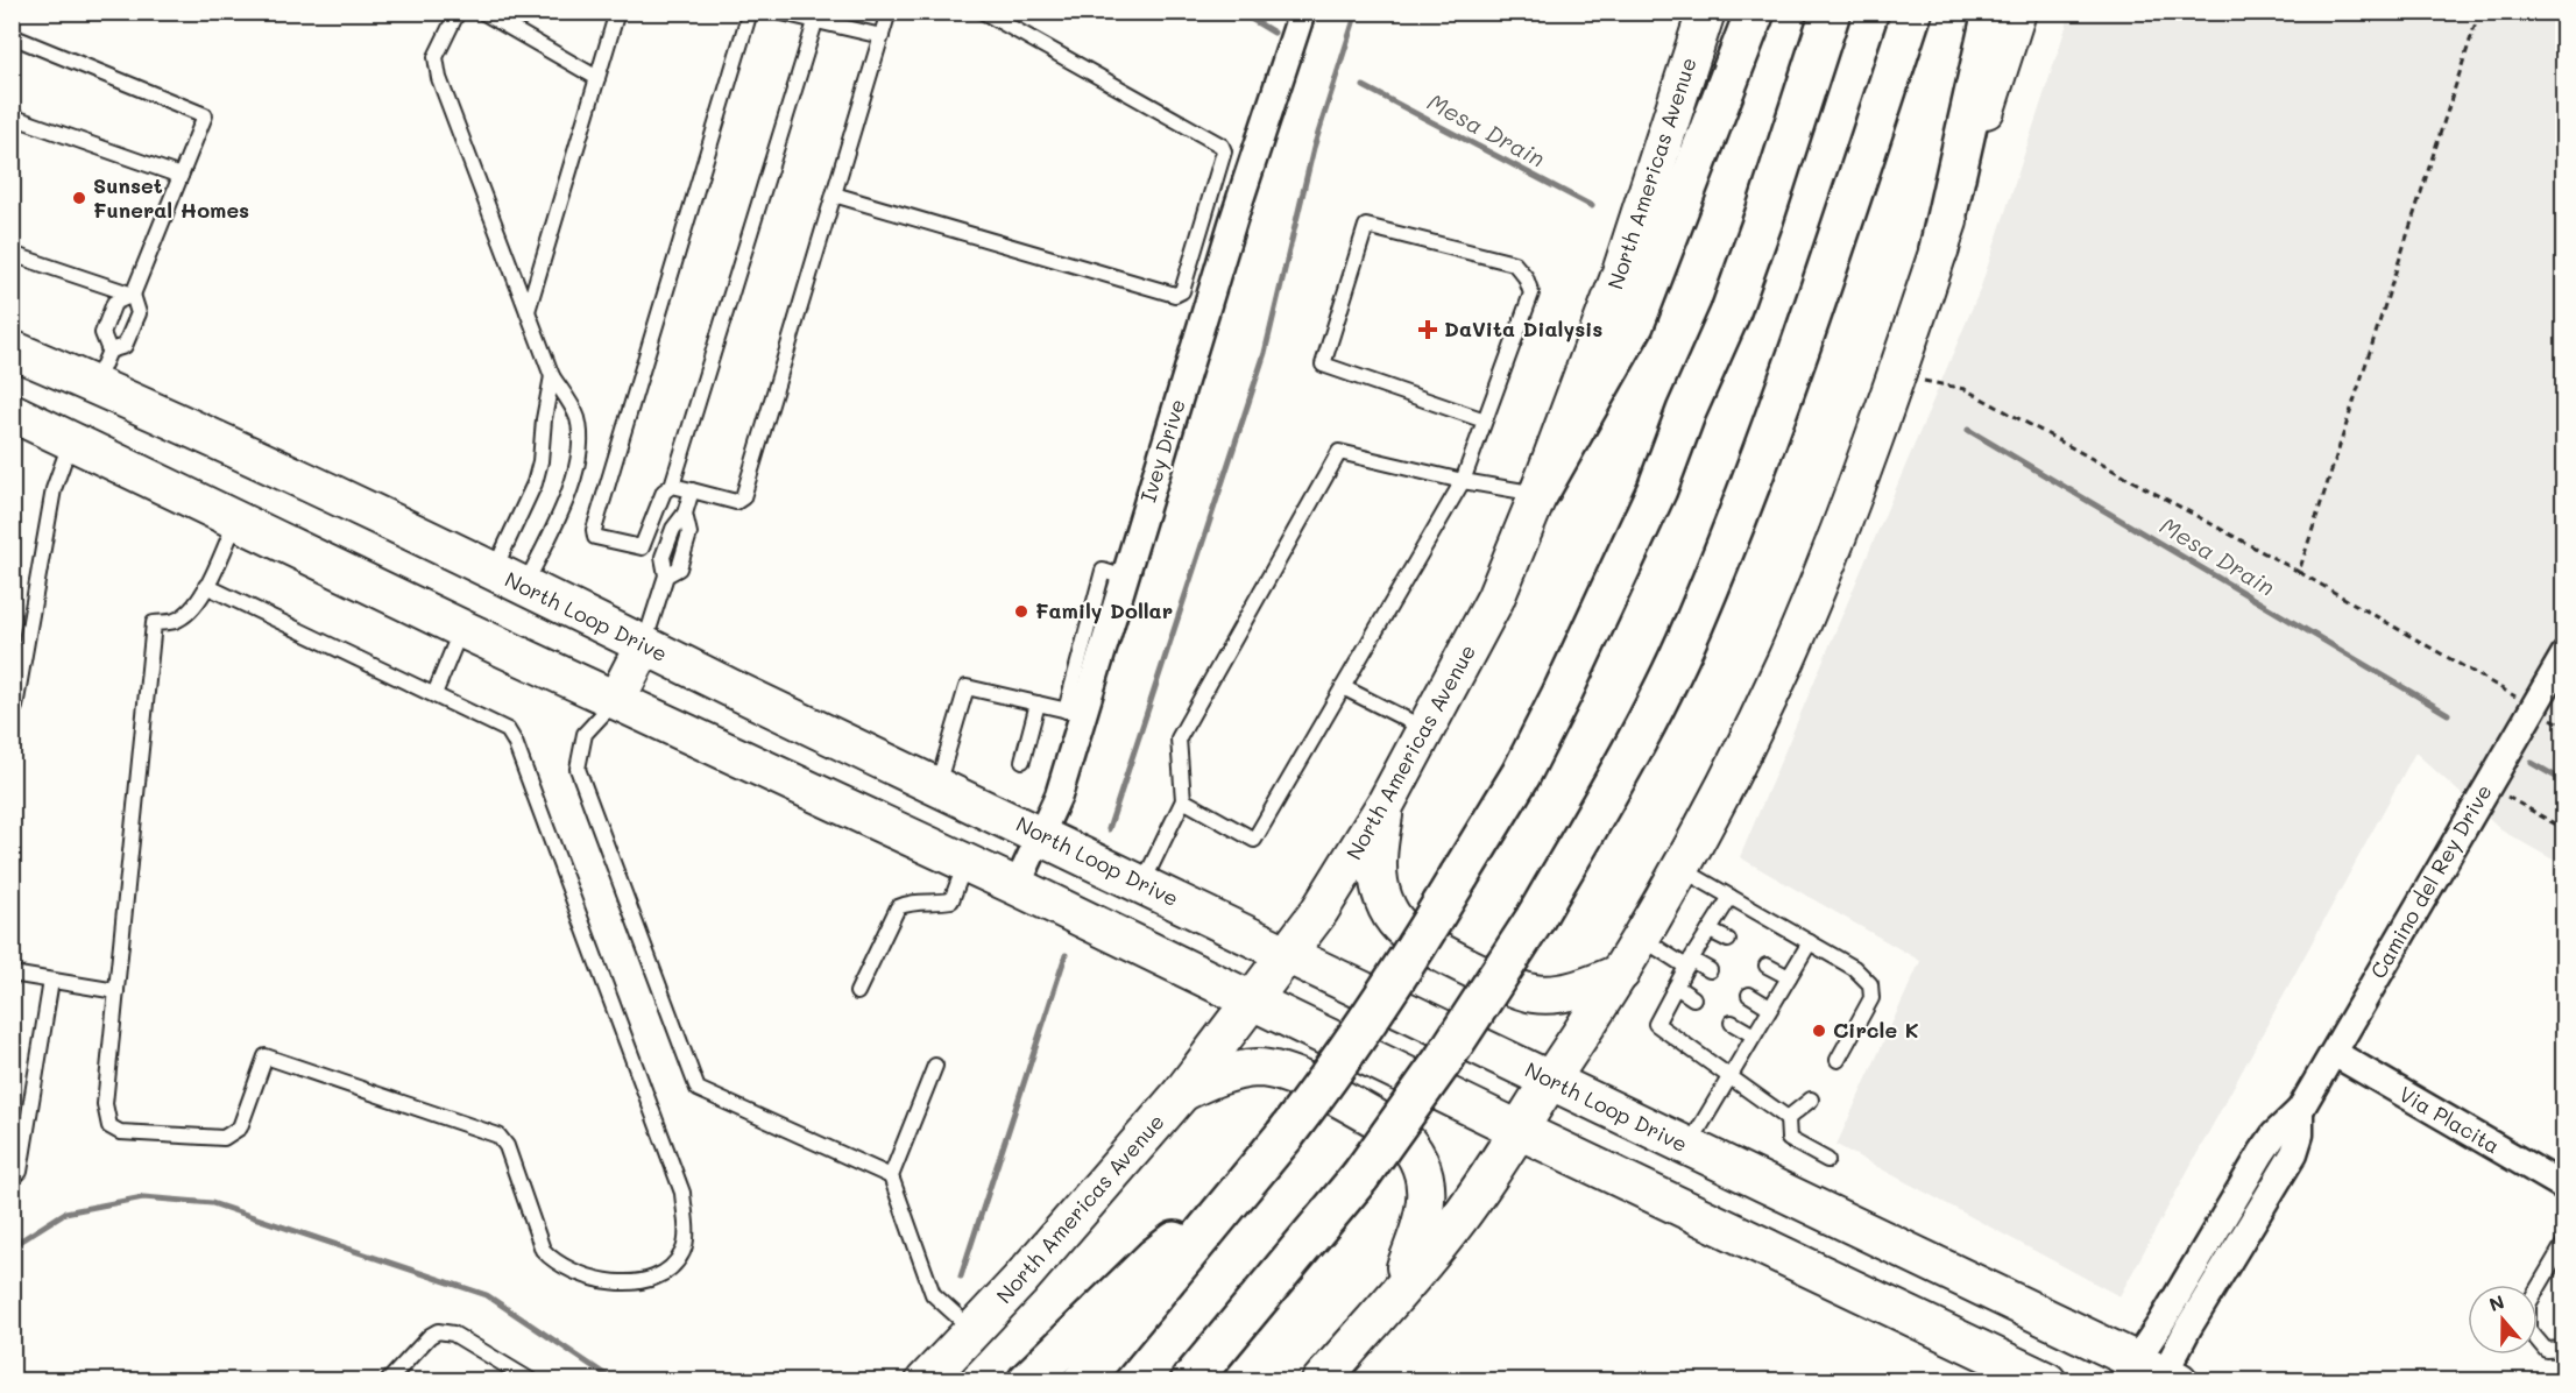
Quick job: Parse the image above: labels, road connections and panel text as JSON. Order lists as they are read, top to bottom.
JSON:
{
  "streets": {
    "main road": ["North Americas Avenue", "North Loop Drive"],
    "street": ["Ivey Drive", "Camino del Rey Drive", "Via Placita"]
  },
  "crossings": [
    ["North Americas Avenue", "North Loop Drive"],
    ["Ivey Drive", "North Loop Drive"],
    ["North Loop Drive", "Camino del Rey Drive"],
    ["Camino del Rey Drive", "Via Placita"]
  ],
  "water": ["Mesa Drain"],
  "places": {
    "other": ["Sunset Funeral Homes", "Family Dollar", "Circle K"],
    "health": ["DaVita Dialysis"]
  },
  "north": "top"
}
